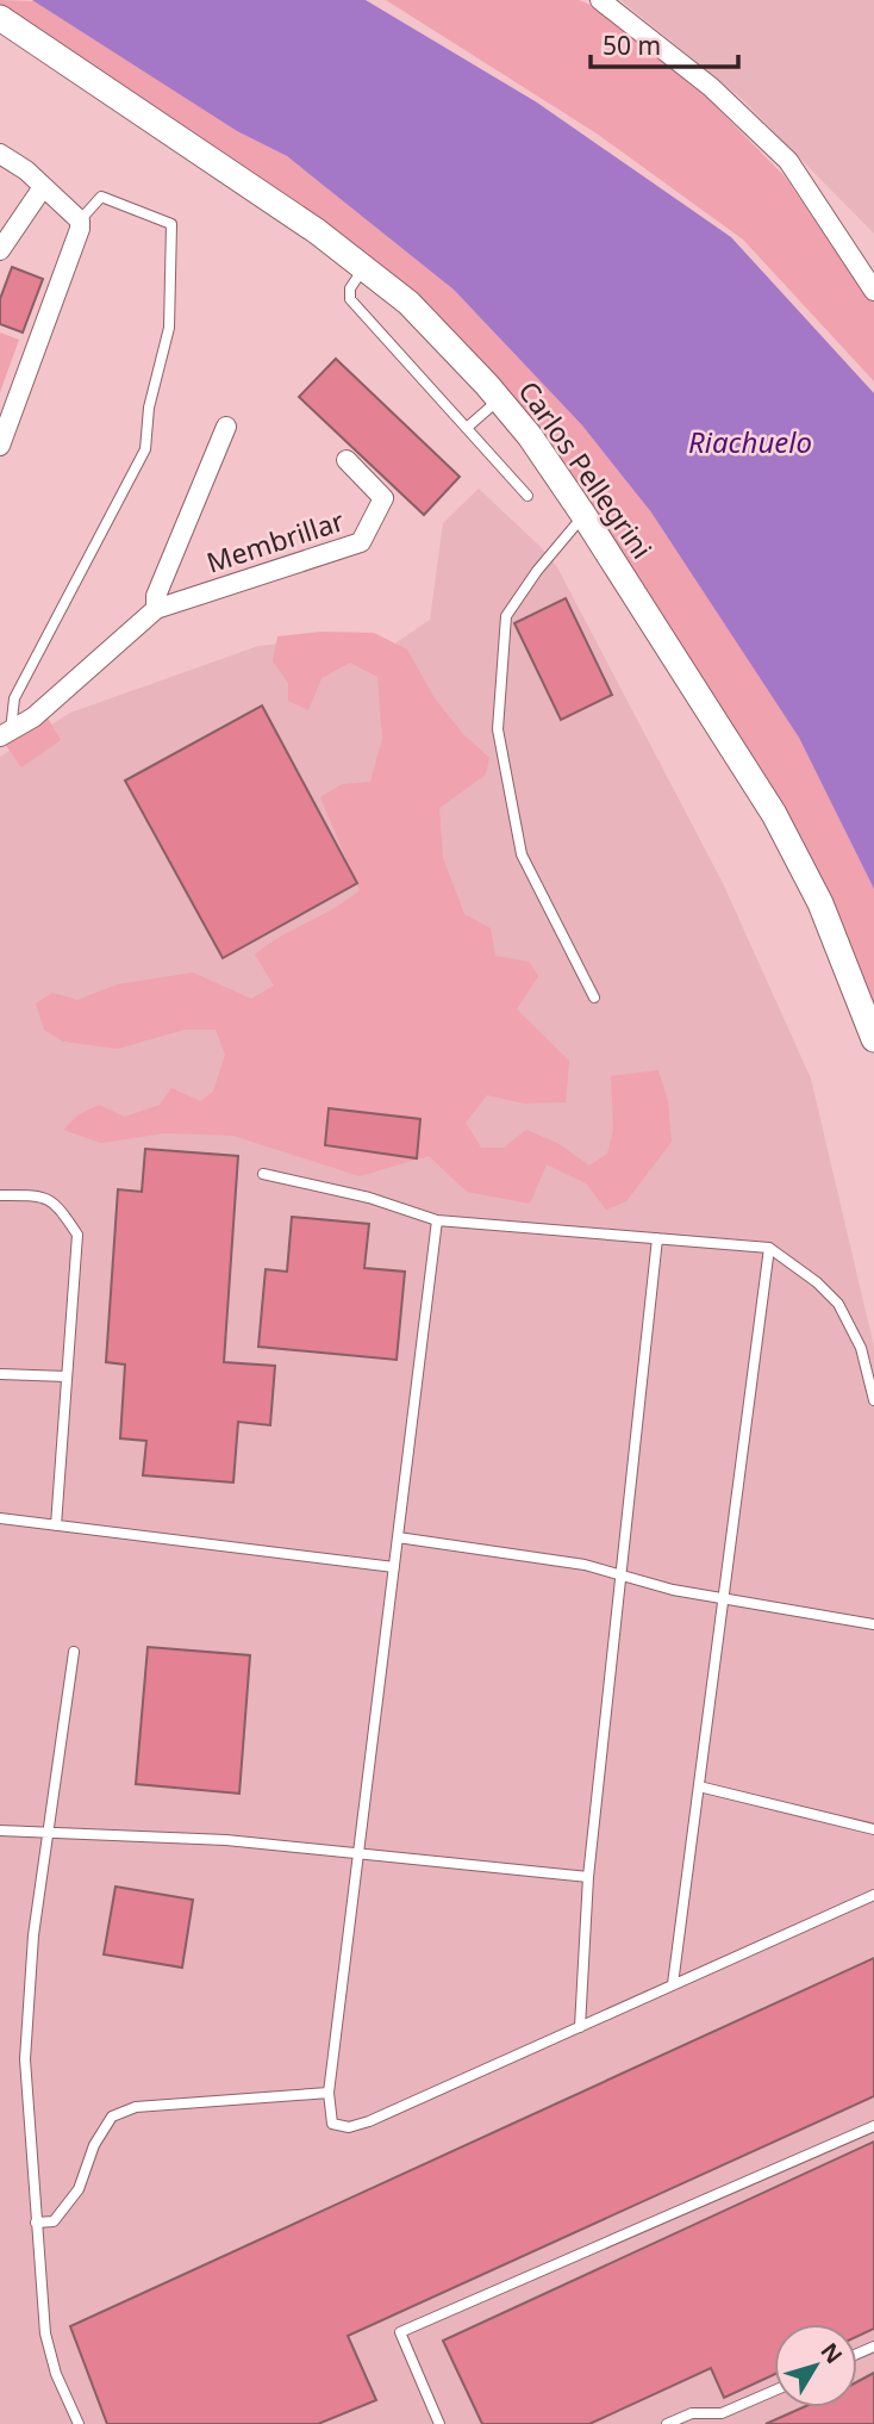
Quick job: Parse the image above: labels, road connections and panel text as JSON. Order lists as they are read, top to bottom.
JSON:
{
  "streets": {
    "street": ["Carlos Pellegrini", "Membrillar"]
  },
  "water": ["Riachuelo"],
  "scale_bar": "50 m",
  "north": "top right"
}
